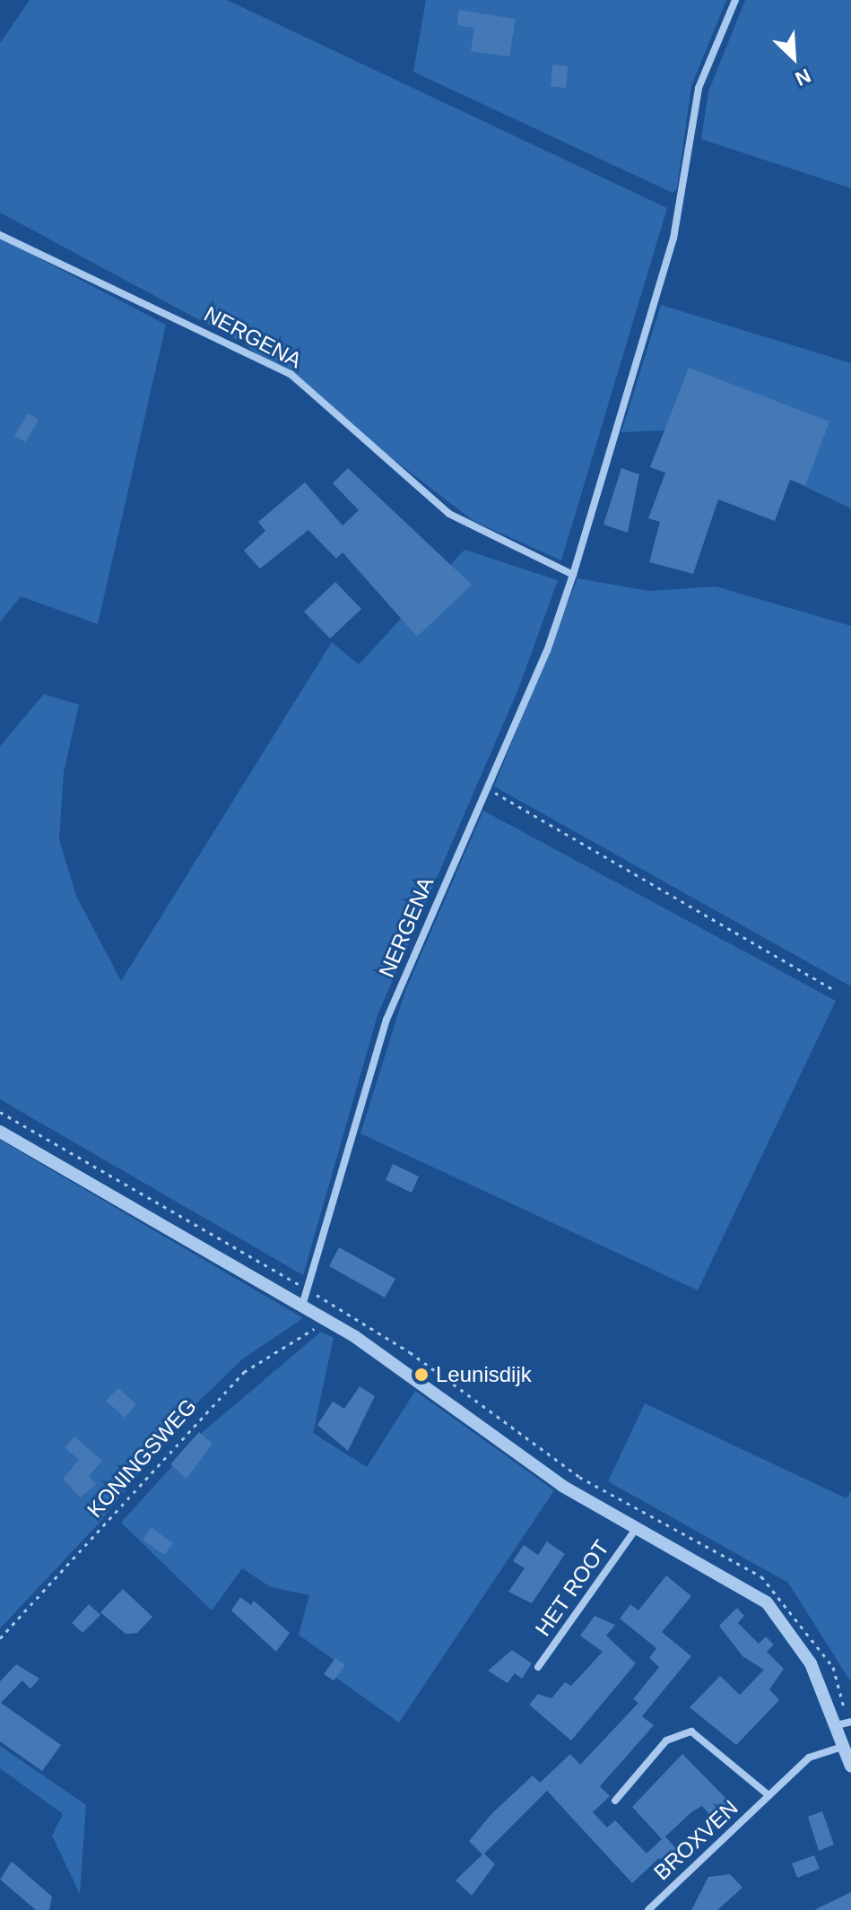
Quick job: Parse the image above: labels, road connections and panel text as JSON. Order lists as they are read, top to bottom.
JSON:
{
  "streets": {
    "street": ["NERGENA", "HET ROOT", "BROXVEN"],
    "path": ["KONINGSWEG"]
  },
  "places": ["Leunisdijk"],
  "north": "bottom right"
}
